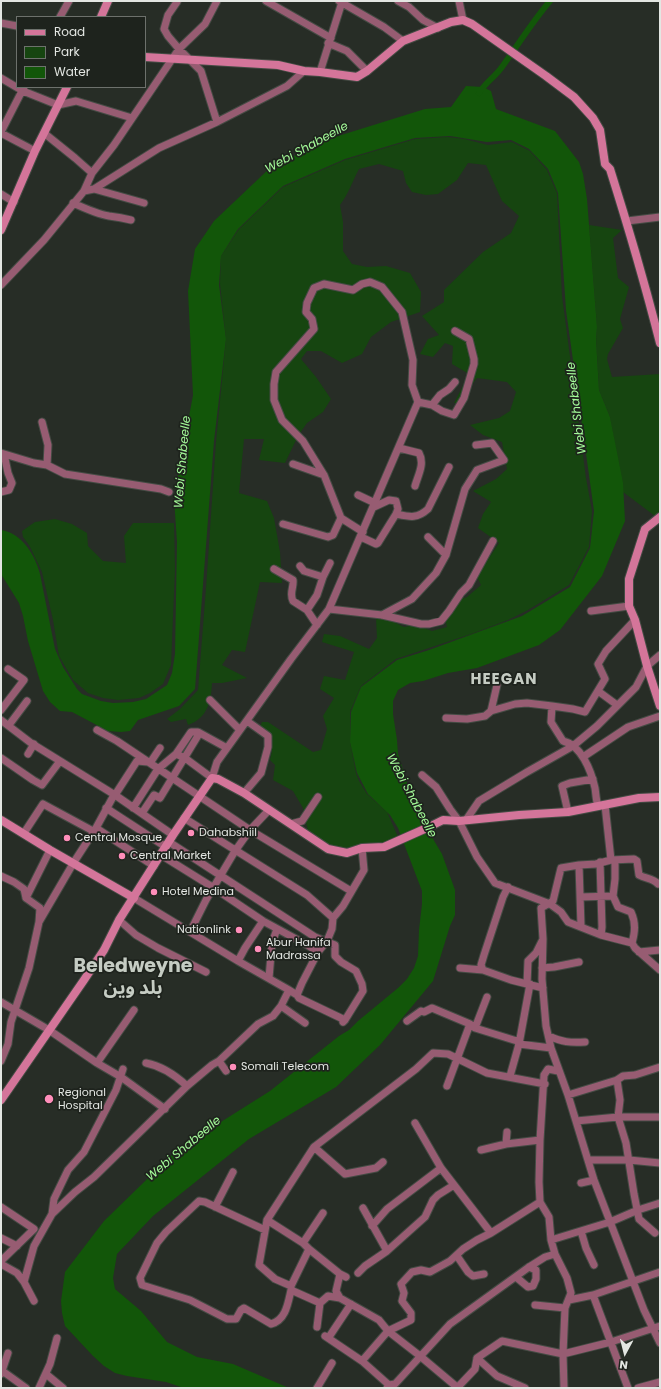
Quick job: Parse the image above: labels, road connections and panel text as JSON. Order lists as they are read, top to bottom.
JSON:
{
  "districts": ["HEEGAN", "Beledweyne بلد وين"],
  "water": ["Webi Shabeelle"],
  "places": [
    "Dahabshiil",
    "Central Mosque",
    "Central Market",
    "Hotel Medina",
    "Nationlink",
    "Abur Hanifa Madrassa",
    "Somali Telecom",
    "Regional Hospital"
  ],
  "legend": ["Road", "Park", "Water"],
  "north": "bottom"
}
